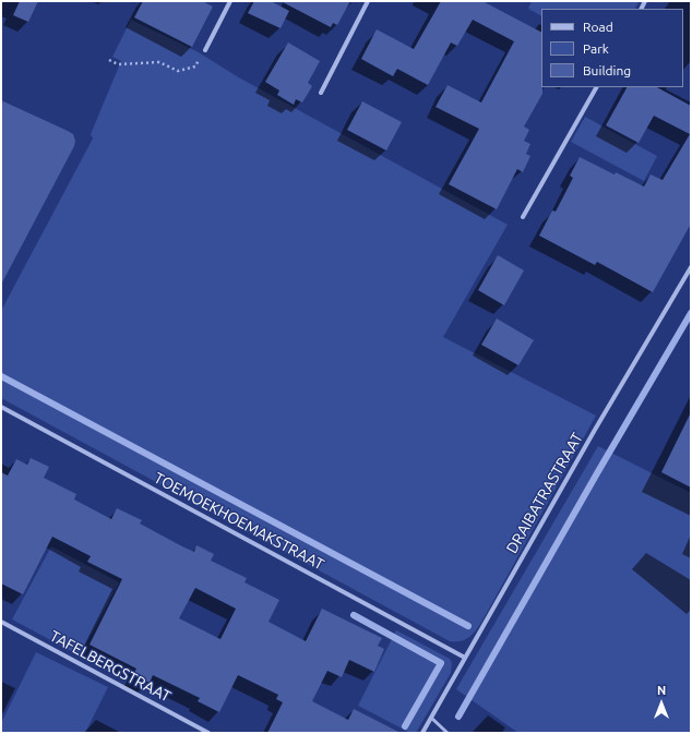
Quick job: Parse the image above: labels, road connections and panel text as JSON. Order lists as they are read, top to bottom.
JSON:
{
  "streets": {
    "street": ["DRAIBATRASTRAAT", "TOEMOEKHOEMAKSTRAAT", "TAFELBERGSTRAAT"]
  },
  "crossings": [
    ["DRAIBATRASTRAAT", "TOEMOEKHOEMAKSTRAAT"]
  ],
  "legend": ["Road", "Park", "Building"],
  "north": "top"
}
